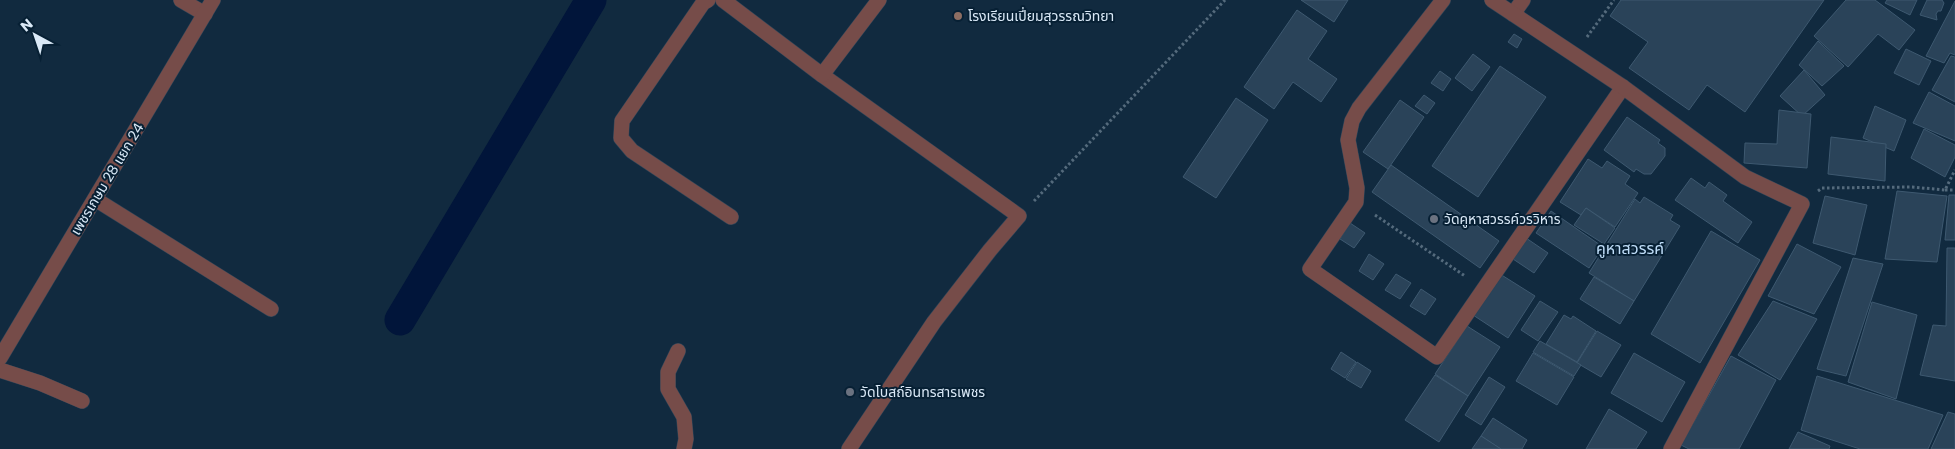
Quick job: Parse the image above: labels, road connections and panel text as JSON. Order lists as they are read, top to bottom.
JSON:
{
  "streets": {
    "street": ["เพชรเกษม 28 แยก 24"]
  },
  "districts": ["คูหาสวรรค์"],
  "places": ["โรงเรียนเปี่ยมสุวรรณวิทยา", "วัดคูหาสวรรค์วรวิหาร", "วัดโบสถ์อินทรสารเพชร"],
  "north": "top left"
}
